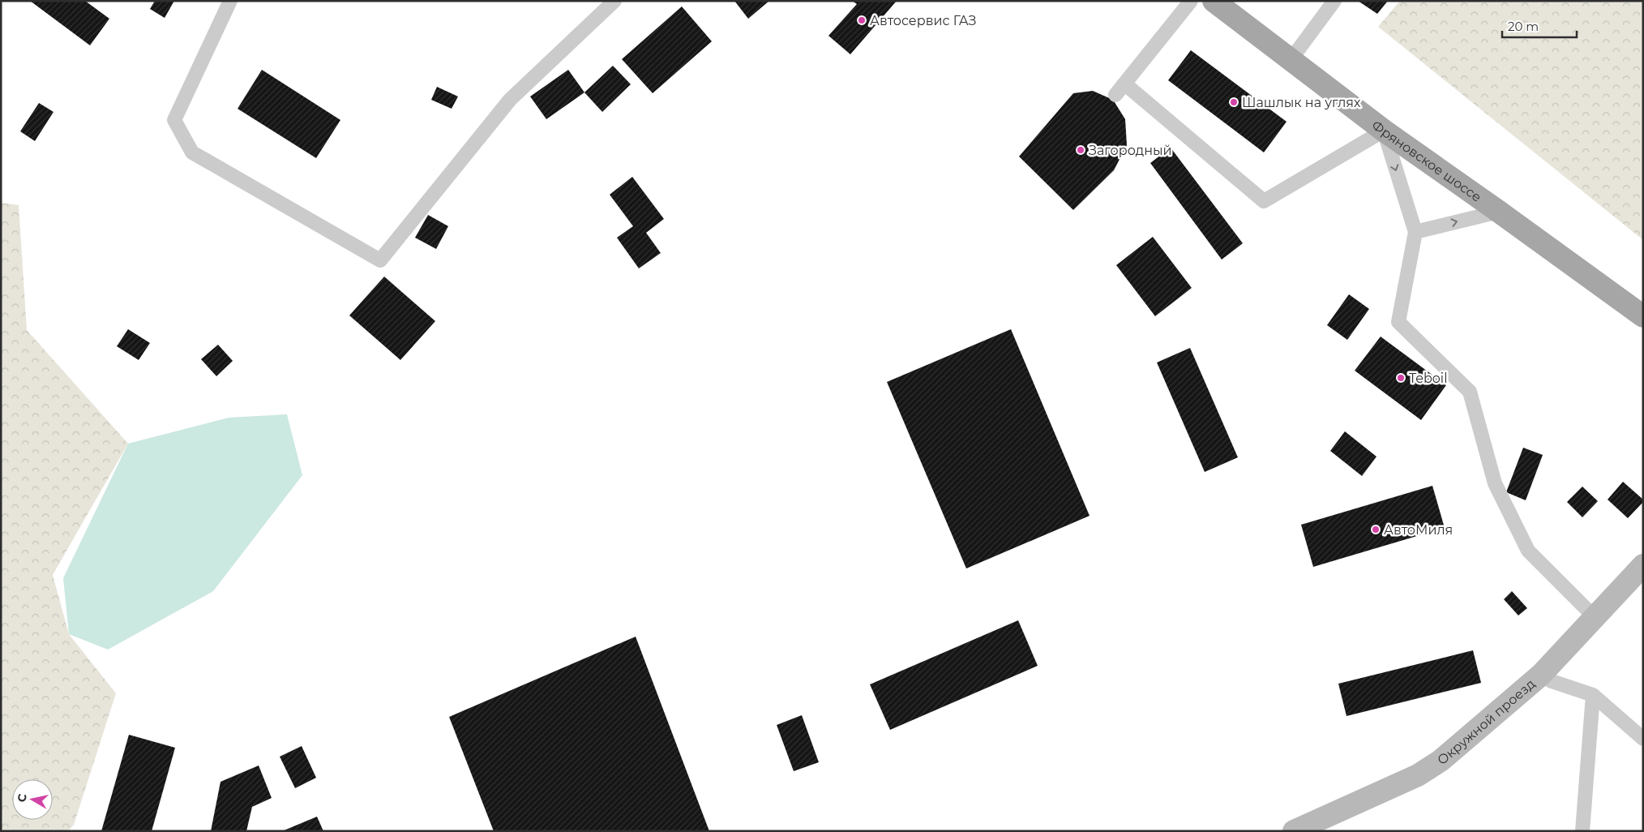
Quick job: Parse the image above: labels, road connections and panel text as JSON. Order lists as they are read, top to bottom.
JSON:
{
  "streets": {
    "main road": ["Фряновское шоссе"],
    "street": ["Окружной проезд"]
  },
  "places": [
    "Автосервис ГАЗ",
    "Шашлык на углях",
    "Загородный",
    "Teboil",
    "АвтоМиля"
  ],
  "scale_bar": "20 m",
  "north": "left"
}
